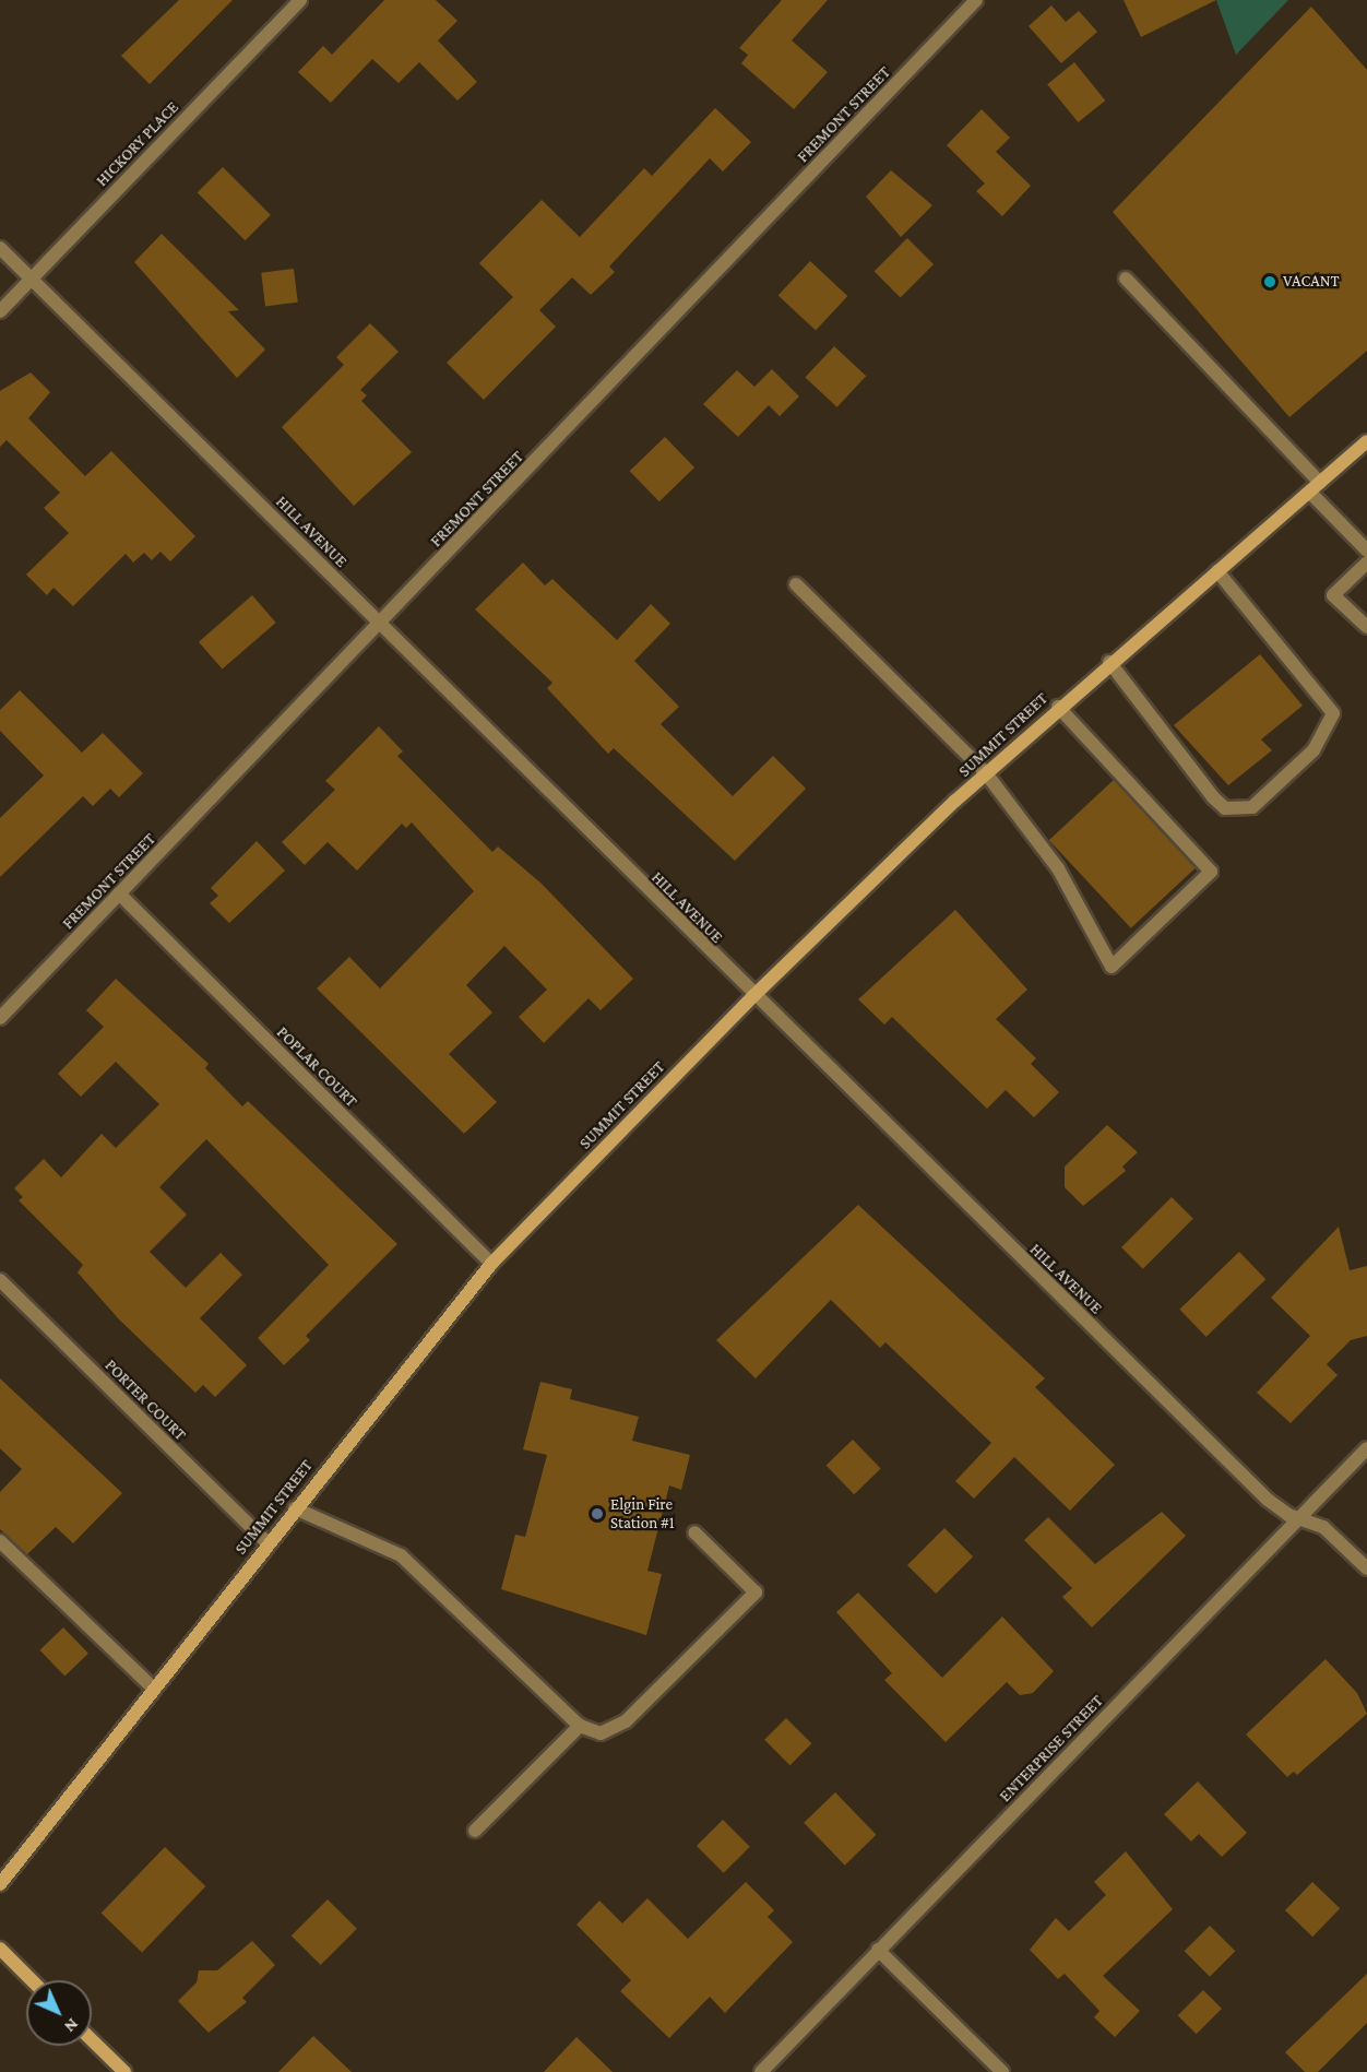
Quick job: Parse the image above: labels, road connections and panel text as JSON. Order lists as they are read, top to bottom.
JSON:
{
  "streets": {
    "main road": ["SUMMIT STREET"],
    "street": [
      "FREMONT STREET",
      "HICKORY PLACE",
      "HILL AVENUE",
      "POPLAR COURT",
      "PORTER COURT",
      "ENTERPRISE STREET"
    ]
  },
  "crossings": [
    ["FREMONT STREET", "HILL AVENUE"],
    ["FREMONT STREET", "POPLAR COURT"],
    ["HICKORY PLACE", "HILL AVENUE"],
    ["HILL AVENUE", "SUMMIT STREET"],
    ["HILL AVENUE", "ENTERPRISE STREET"],
    ["SUMMIT STREET", "POPLAR COURT"],
    ["SUMMIT STREET", "PORTER COURT"]
  ],
  "places": ["VACANT", "Elgin Fire Station #1"],
  "north": "bottom right"
}
